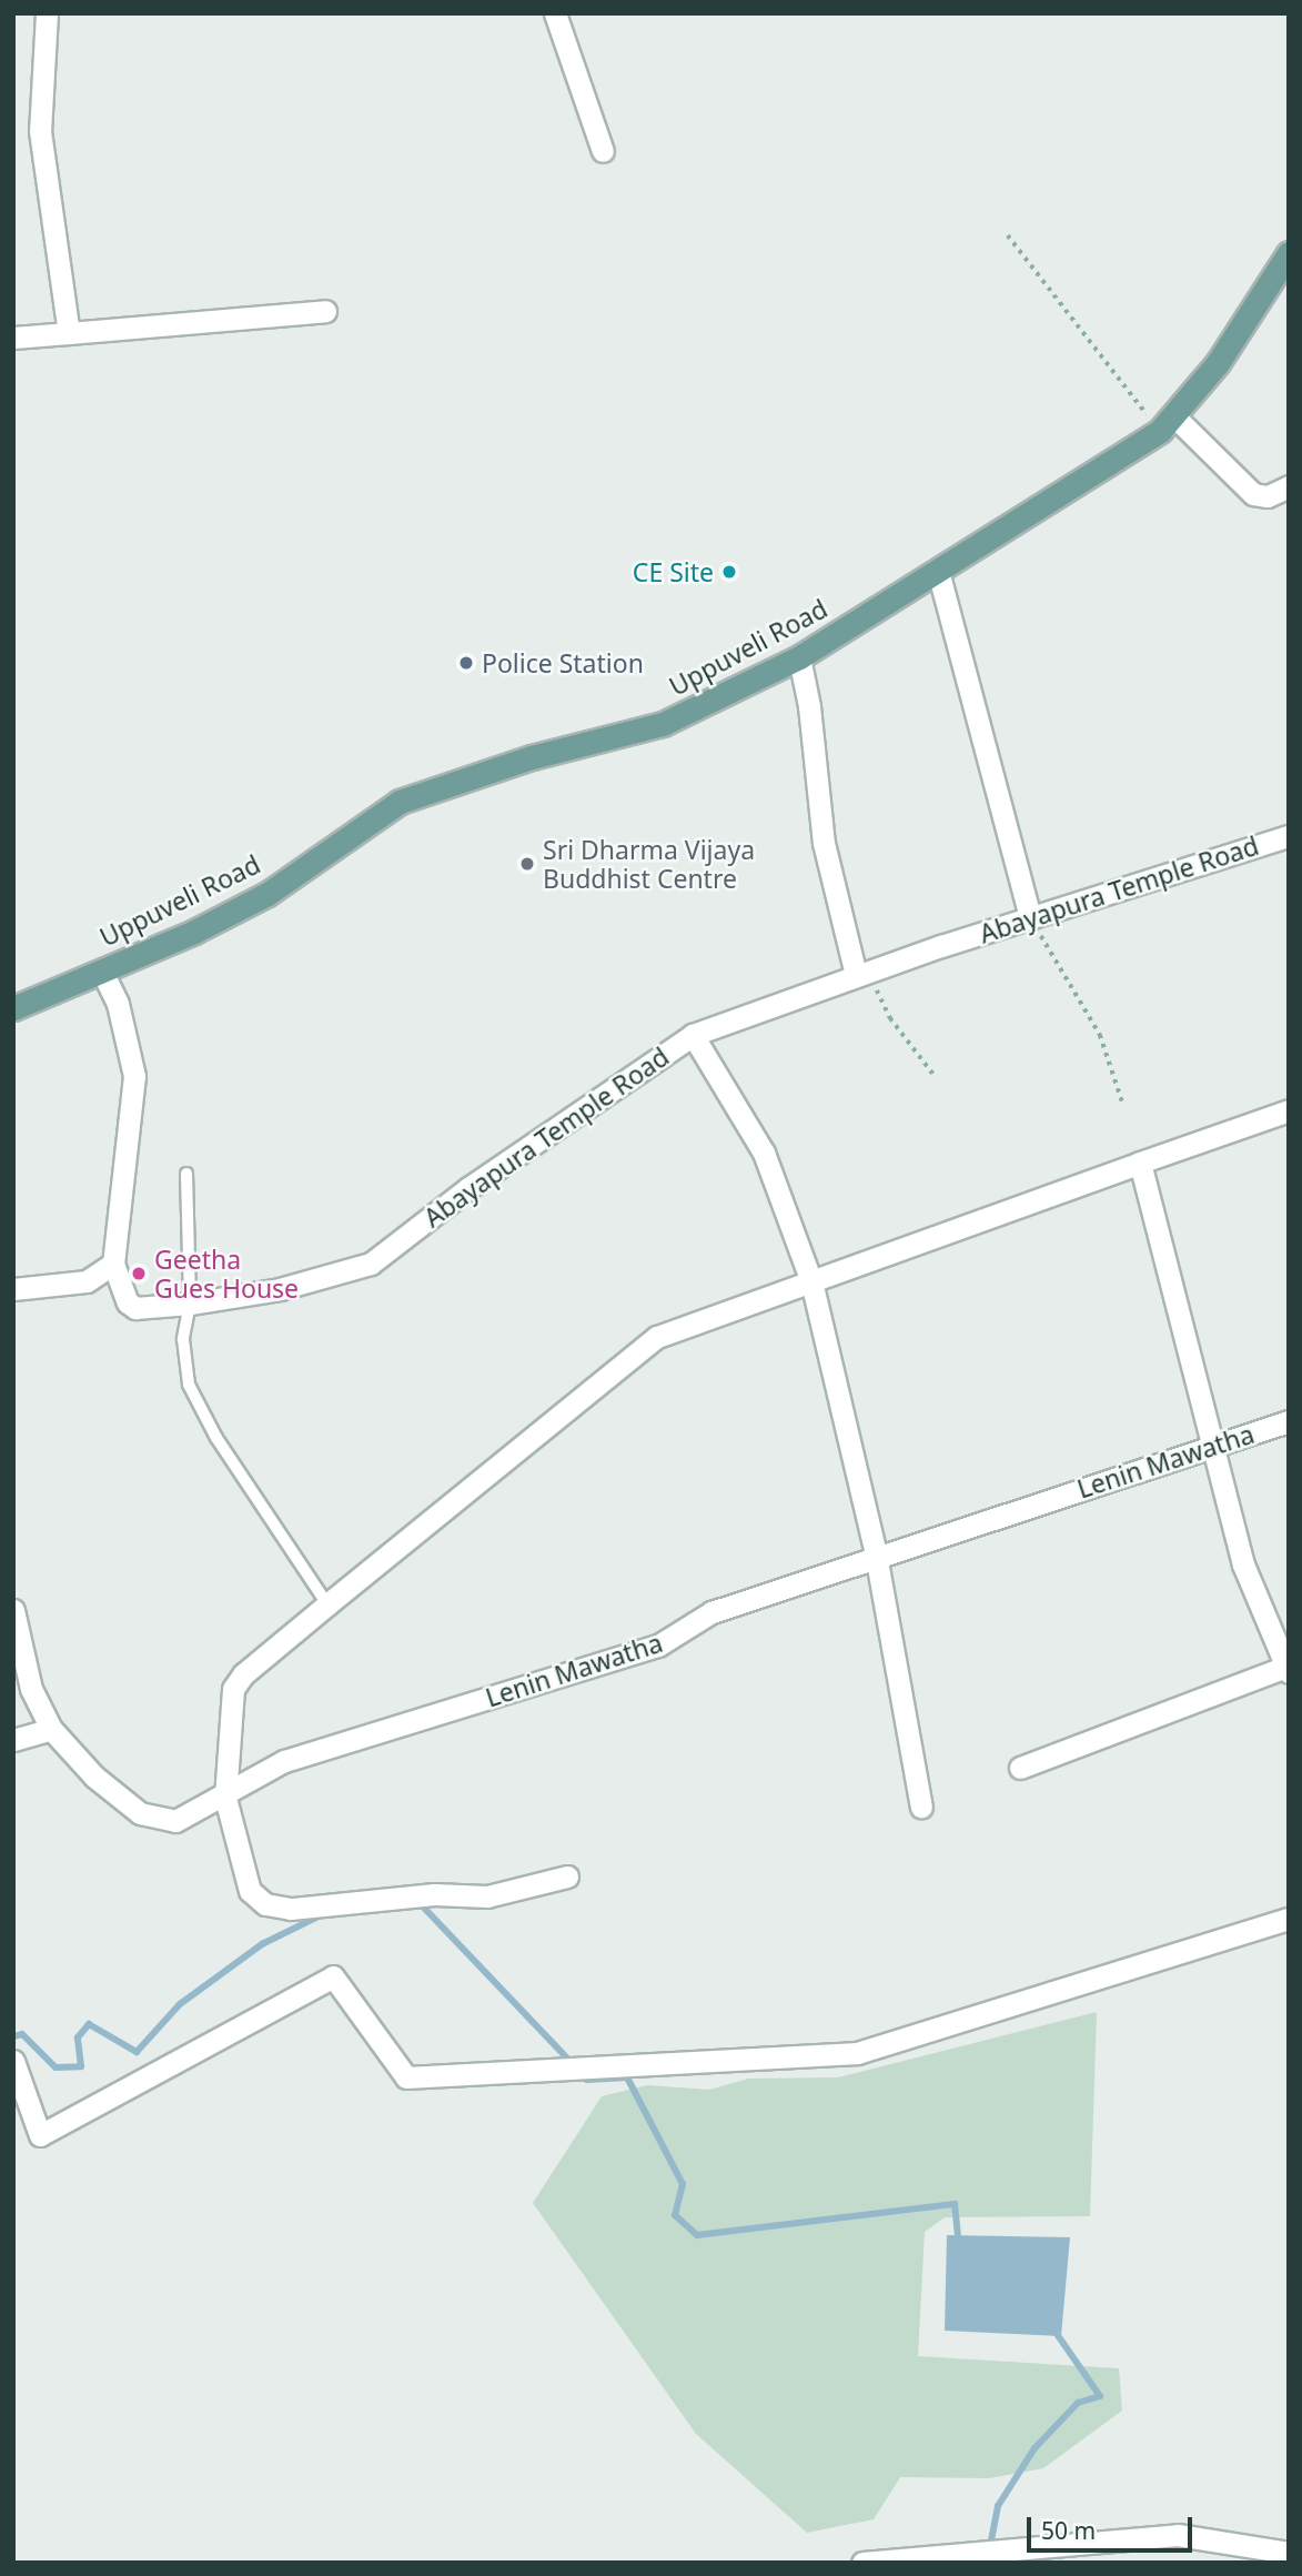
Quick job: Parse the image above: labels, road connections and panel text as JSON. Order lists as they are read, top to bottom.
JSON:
{
  "streets": {
    "main road": ["Uppuveli Road"],
    "street": ["Abayapura Temple Road", "Lenin Mawatha"]
  },
  "crossings": [
    ["Uppuveli Road", "Abayapura Temple Road"]
  ],
  "places": [
    "CE Site",
    "Police Station",
    "Sri Dharma Vijaya Buddhist Centre",
    "Geetha Gues House"
  ],
  "scale_bar": "50 m"
}
